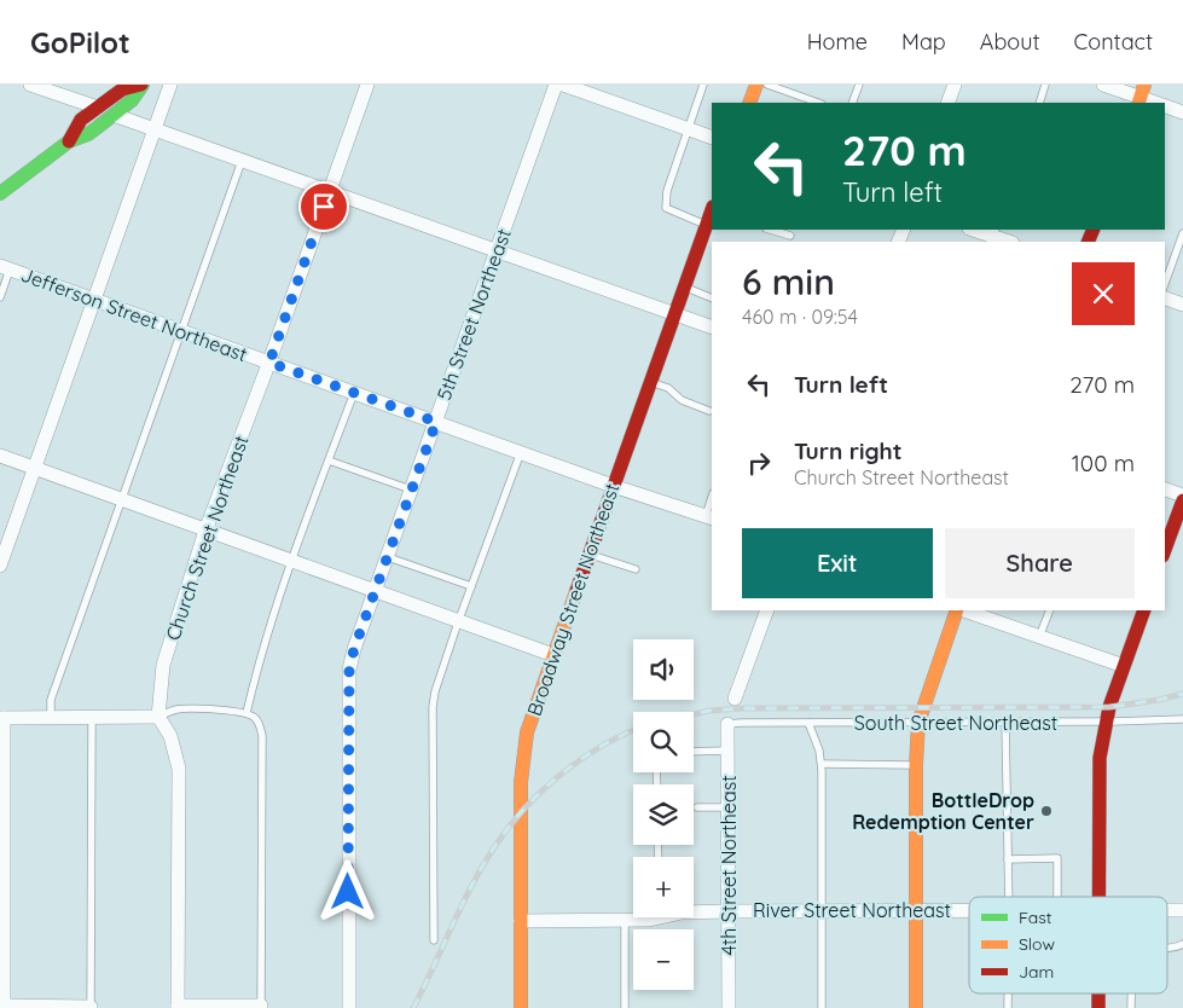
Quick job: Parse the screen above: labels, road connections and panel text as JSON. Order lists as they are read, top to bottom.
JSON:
{
  "streets": {
    "main road": ["Broadway Street Northeast"],
    "street": [
      "Jefferson Street Northeast",
      "5th Street Northeast",
      "Church Street Northeast",
      "4th Street Northeast",
      "River Street Northeast"
    ],
    "lane": ["South Street Northeast"]
  },
  "crossings": [
    ["Jefferson Street Northeast", "5th Street Northeast"],
    ["Jefferson Street Northeast", "Church Street Northeast"],
    ["Jefferson Street Northeast", "Broadway Street Northeast"],
    ["Broadway Street Northeast", "River Street Northeast"],
    ["South Street Northeast", "4th Street Northeast"],
    ["4th Street Northeast", "River Street Northeast"]
  ],
  "places": ["BottleDrop Redemption Center"],
  "legend": ["Fast", "Slow", "Jam"],
  "page": {
    "header": "GoPilot",
    "nav": [
      "Home",
      "Map",
      "About",
      "Contact"
    ],
    "turn": ["270 m", "Turn left"],
    "heading": ["6 min", "460 m · 09:54"],
    "list": [
      {
        "name": "Turn left",
        "value": "270 m"
      },
      {
        "name": "Turn right",
        "note": "Church Street Northeast",
        "value": "100 m"
      }
    ],
    "buttons": ["Exit", "Share"],
    "map_buttons": ["+", "−"]
  }
}
